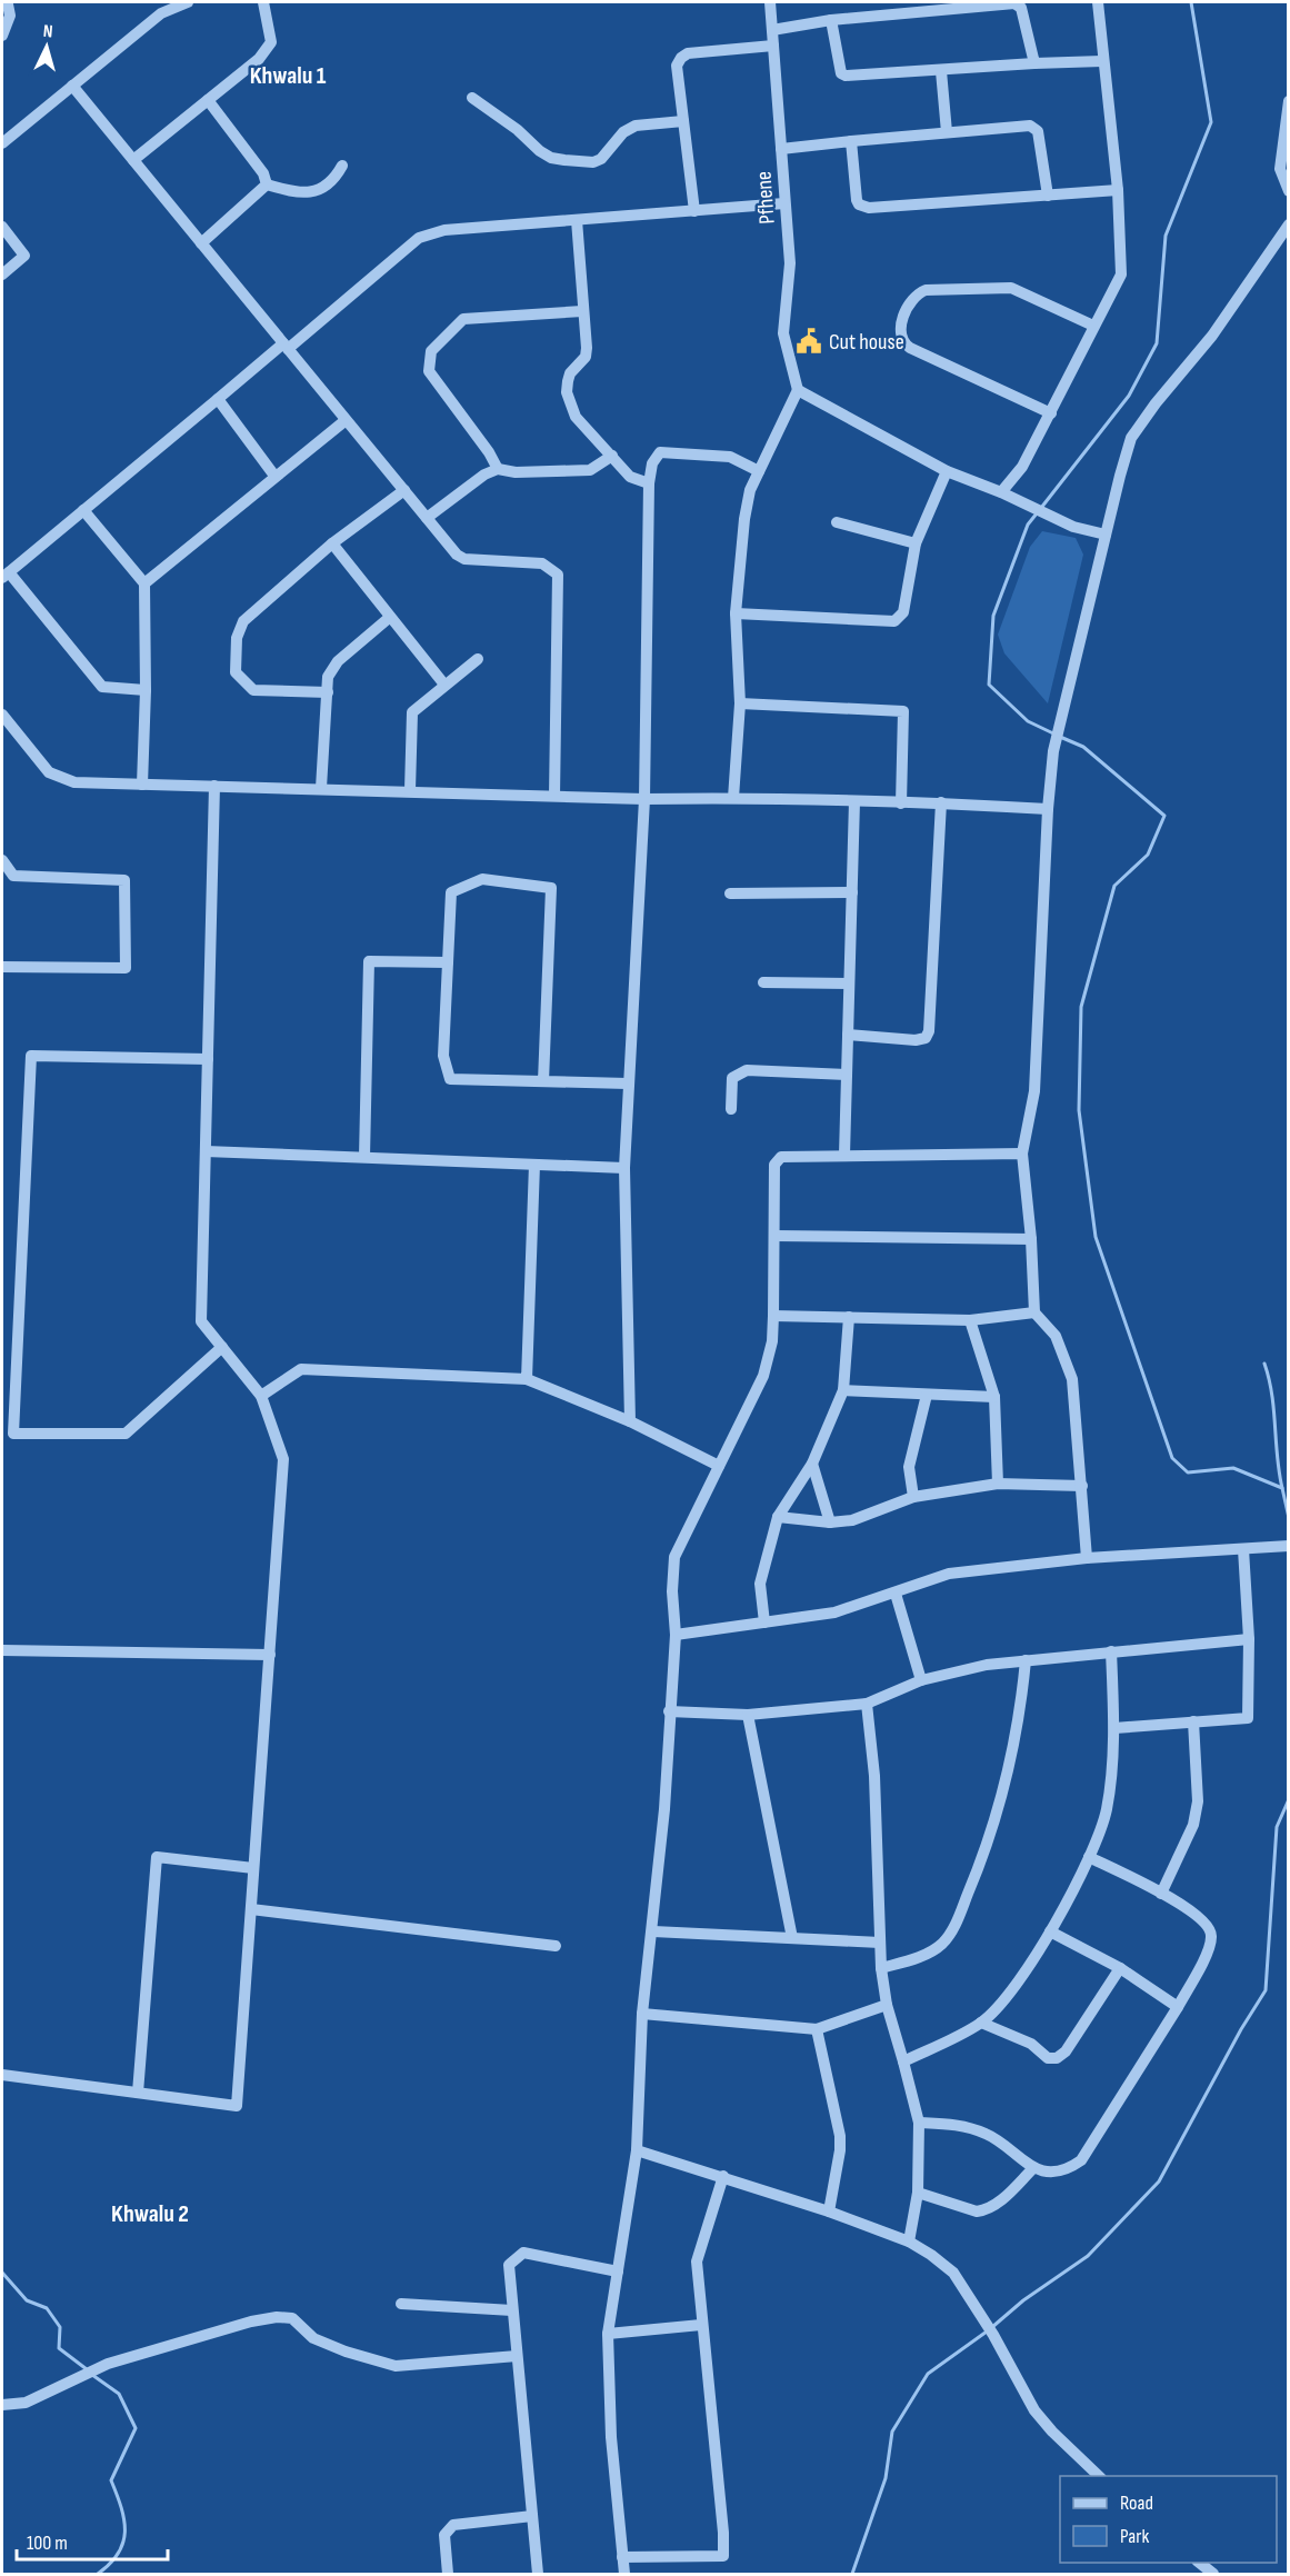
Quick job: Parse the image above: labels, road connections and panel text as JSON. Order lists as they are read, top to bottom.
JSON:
{
  "streets": {
    "street": ["Pfhene"]
  },
  "districts": ["Khwalu 1", "Khwalu 2"],
  "places": {
    "public building": ["Cut house"]
  },
  "legend": ["Road", "Park"],
  "scale_bar": "100 m",
  "north": "top"
}
